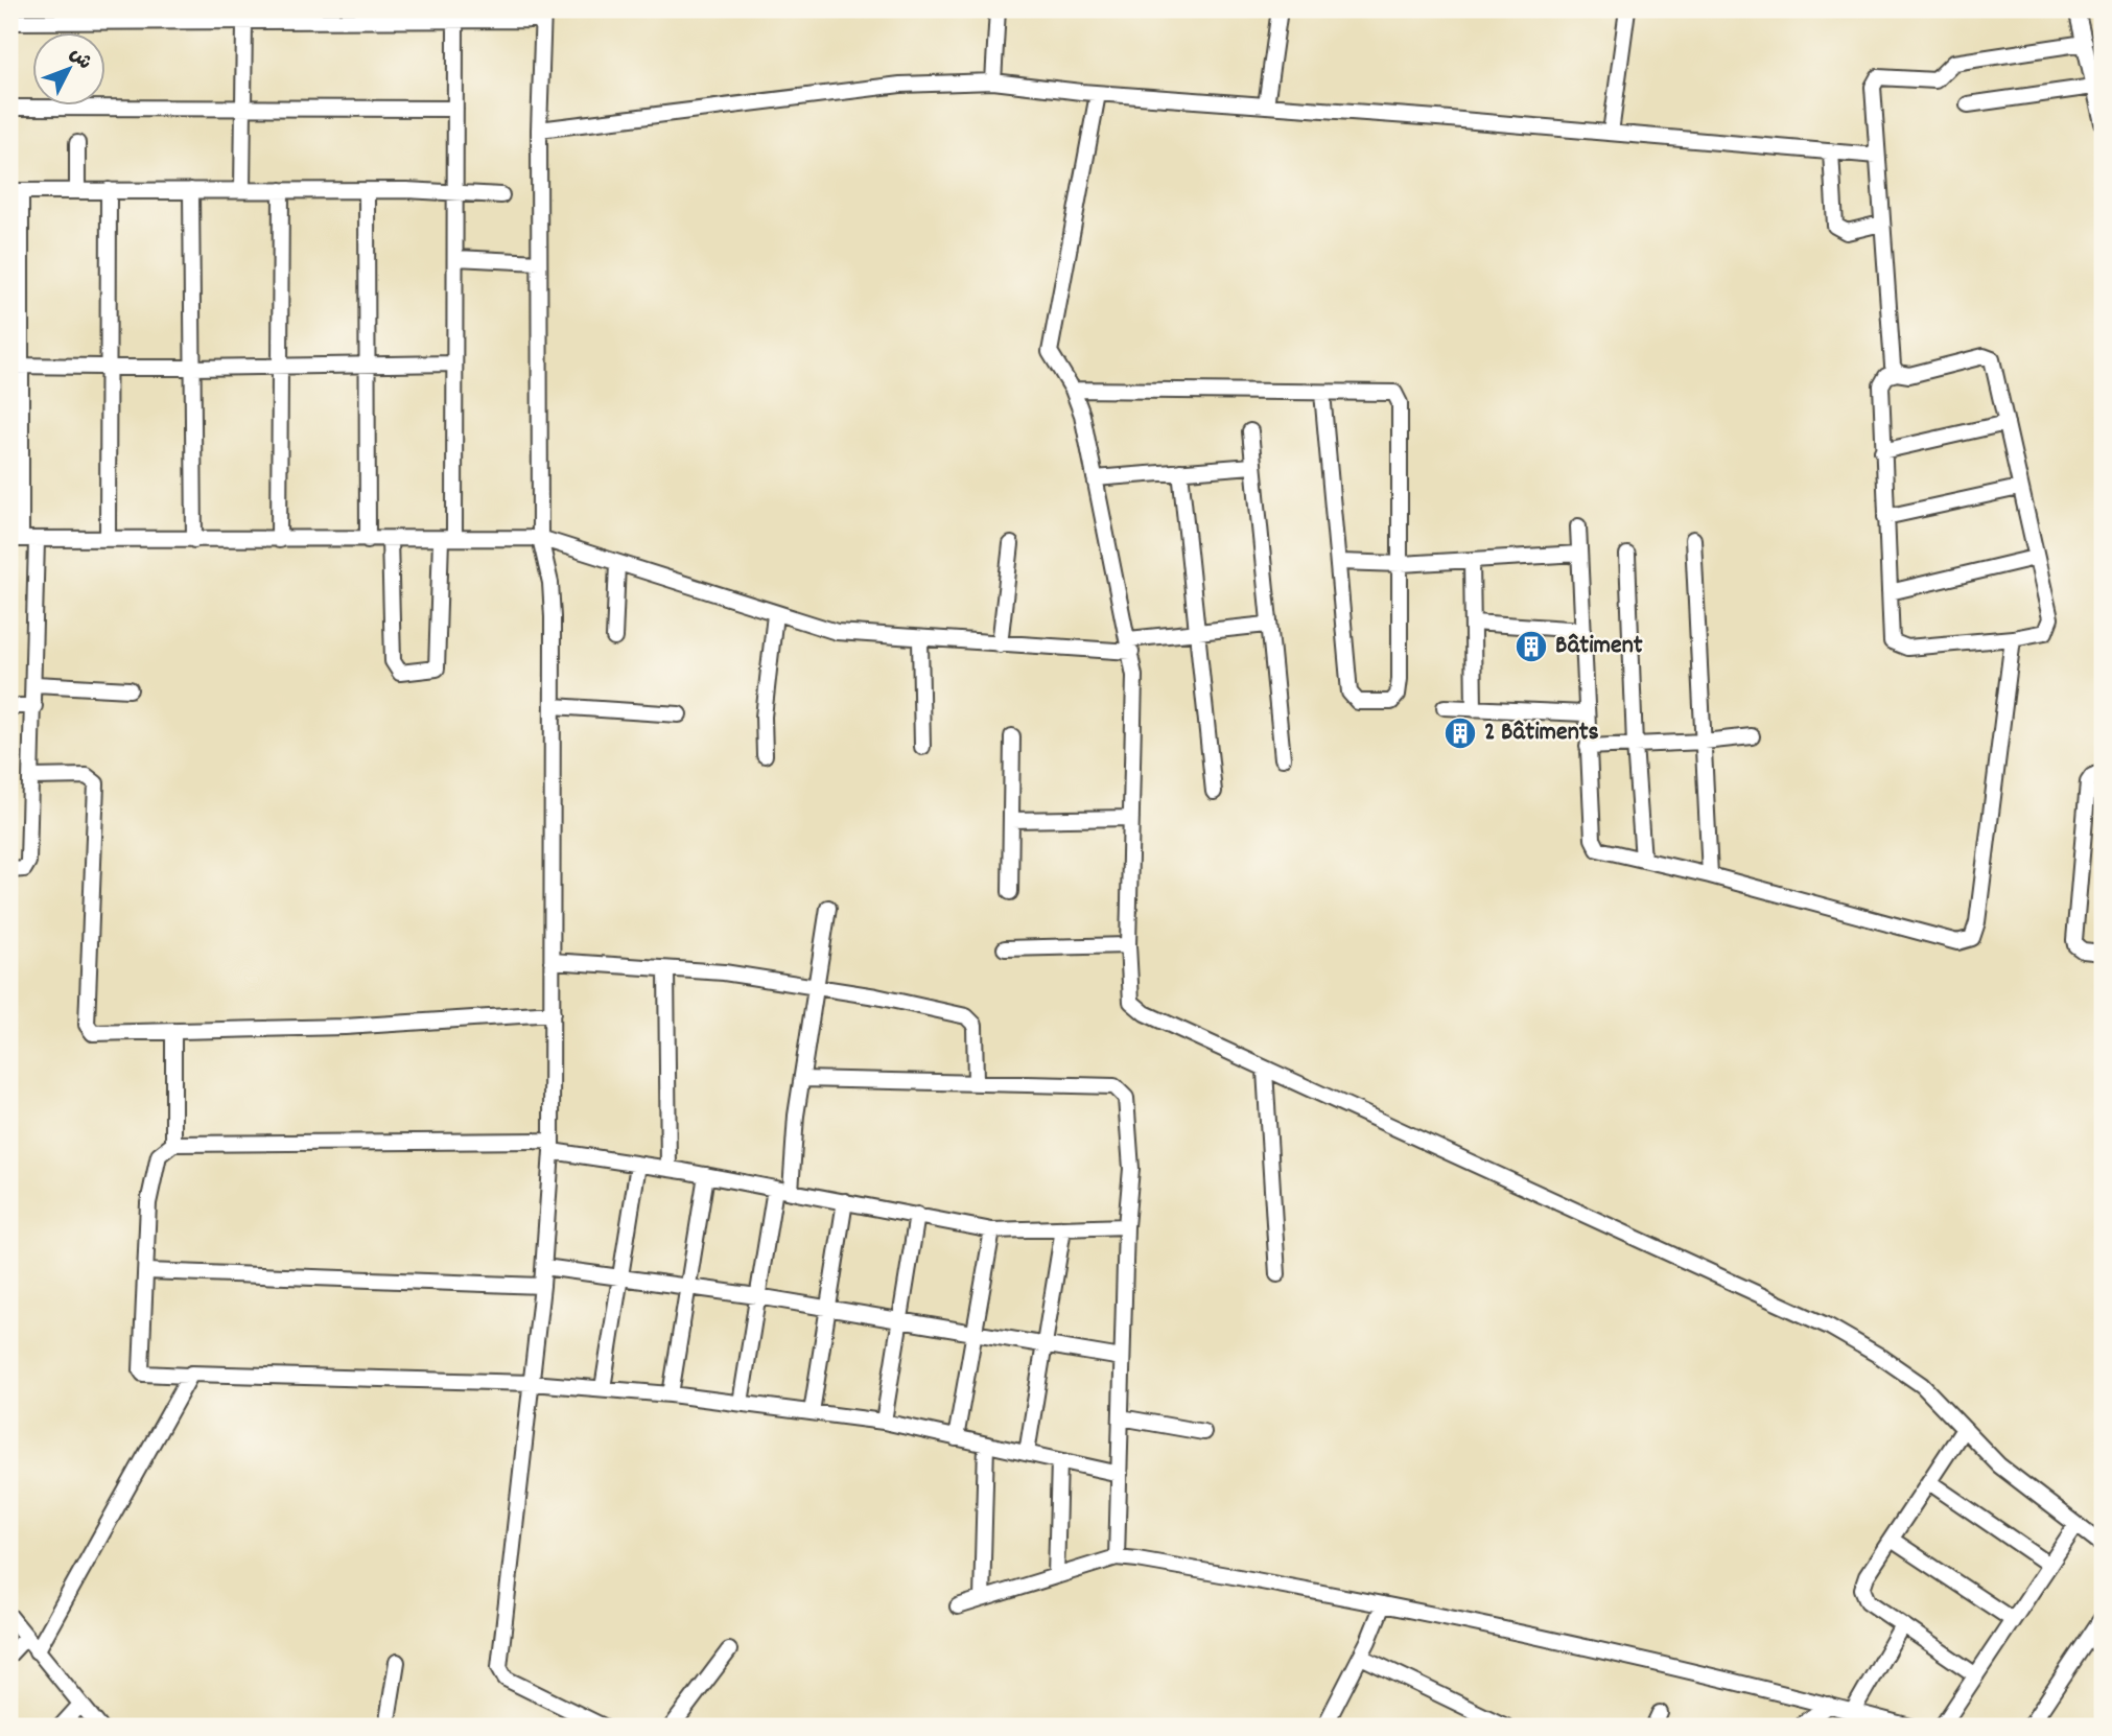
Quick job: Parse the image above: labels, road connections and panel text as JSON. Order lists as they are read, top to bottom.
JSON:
{
  "places": {
    "building": ["Bâtiment", "2 Bâtiments"]
  },
  "north": "top right"
}
